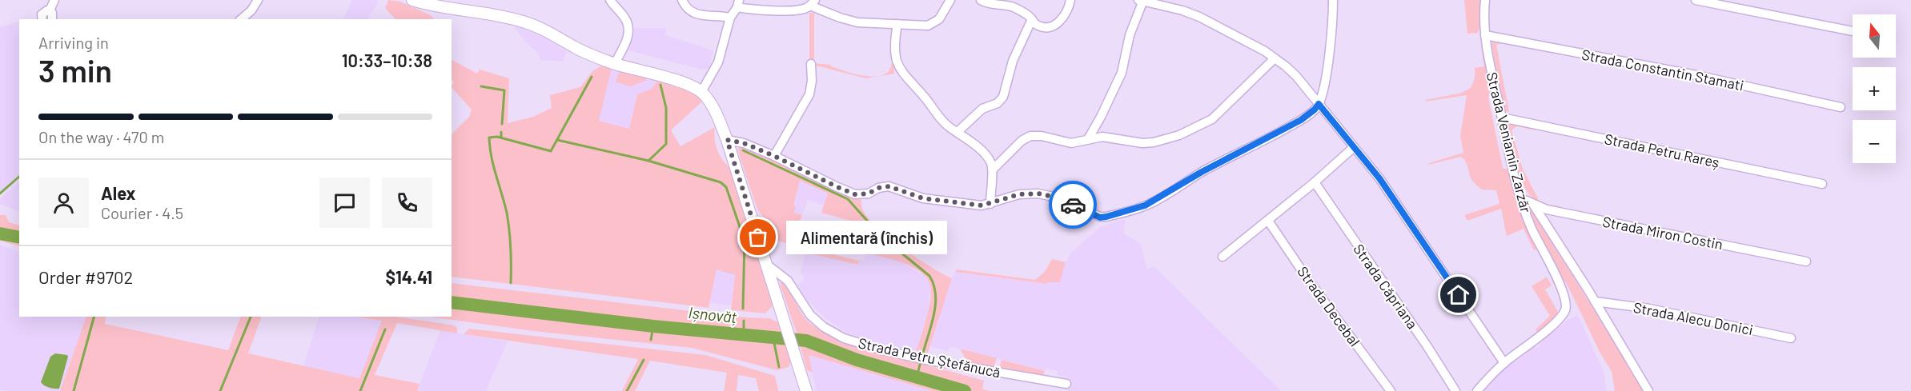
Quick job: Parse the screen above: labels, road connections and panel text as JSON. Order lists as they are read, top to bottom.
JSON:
{
  "streets": {
    "street": [
      "Strada Constantin Stamati",
      "Strada Veniamin Zarzăr",
      "Strada Petru Rareș",
      "Strada Miron Costin",
      "Strada Căpriana",
      "Strada Decebal",
      "Strada Alecu Donici",
      "Strada Petru Ştefănucă"
    ]
  },
  "crossings": [
    ["Strada Constantin Stamati", "Strada Veniamin Zarzăr"],
    ["Strada Veniamin Zarzăr", "Strada Petru Rareș"],
    ["Strada Veniamin Zarzăr", "Strada Miron Costin"]
  ],
  "water": ["Ișnovăț"],
  "places": ["Alimentară (închis)"],
  "north": "top",
  "page": {
    "map_buttons": ["+", "−"],
    "heading": ["3 min", "Arriving in", "10:33–10:38"],
    "panel": [
      "Alex",
      "Courier · 4.5",
      "Order #9702",
      "$14.41"
    ],
    "bar": "On the way · 470 m",
    "bubble": "Alimentară (închis)"
  }
}
